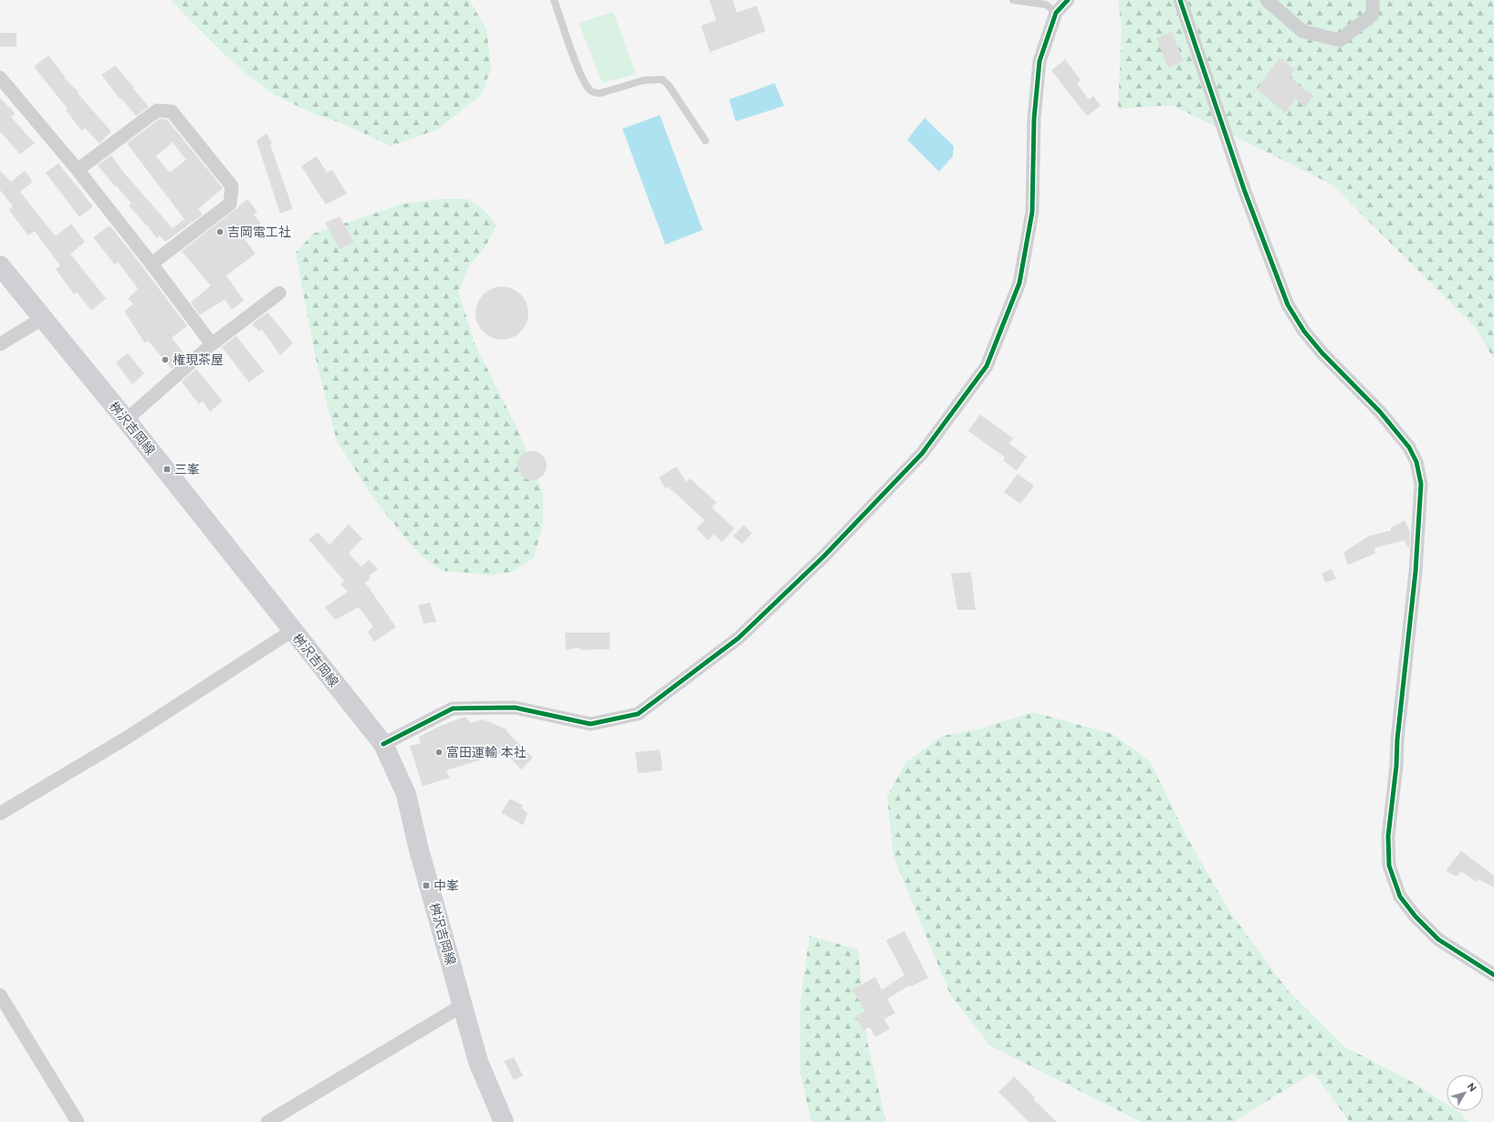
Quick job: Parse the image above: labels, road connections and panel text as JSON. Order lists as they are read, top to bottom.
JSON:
{
  "streets": {
    "main road": ["桝沢吉岡線"]
  },
  "places": {
    "other": ["吉岡電工社", "権現茶屋", "富田運輸 本社"],
    "transit": ["三峯", "中峯"]
  },
  "north": "top right"
}
